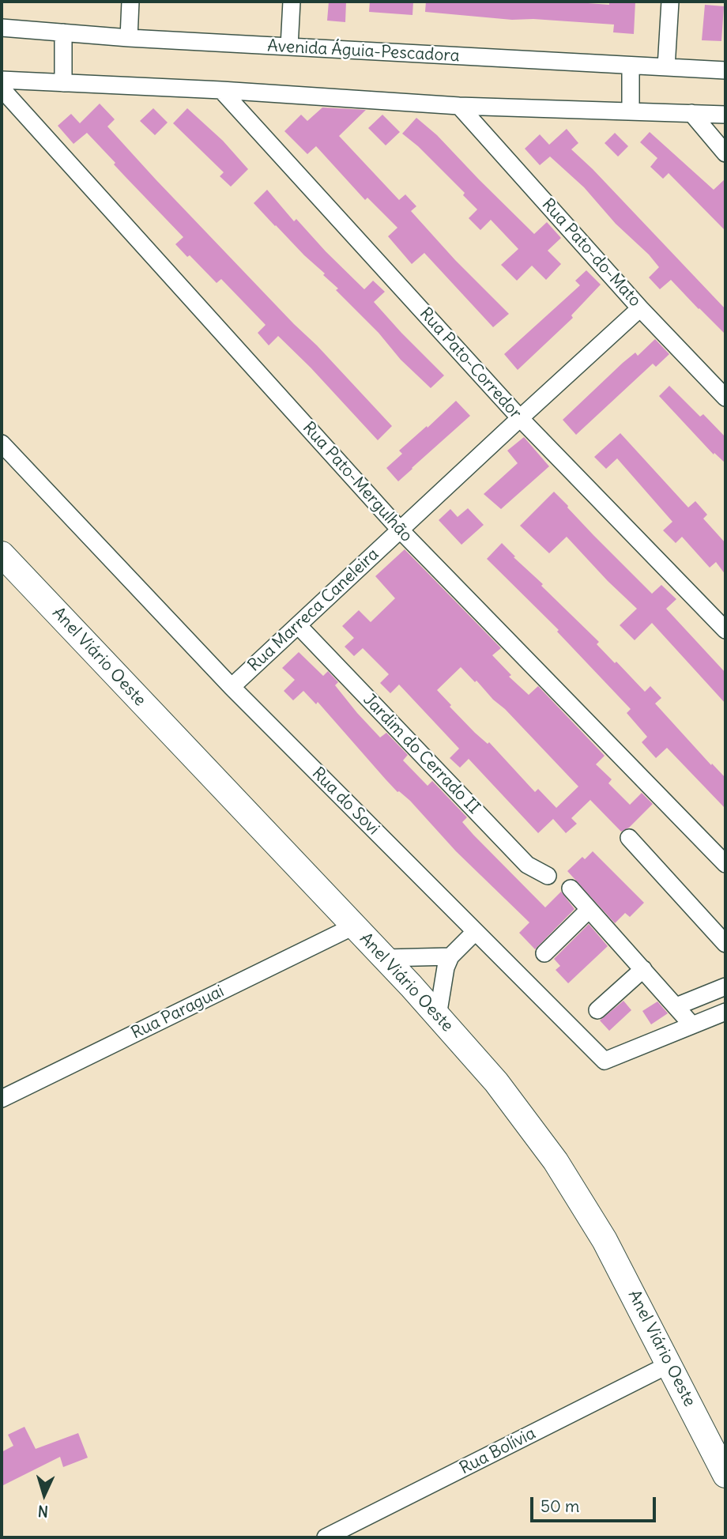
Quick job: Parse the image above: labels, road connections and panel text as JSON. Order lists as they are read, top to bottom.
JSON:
{
  "streets": {
    "main road": ["Anel Viário Oeste"],
    "street": [
      "Avenida Águia-Pescadora",
      "Rua Pato-do-Mato",
      "Rua Pato-Corredor",
      "Rua Pato-Mergulhão",
      "Rua Marreca Caneleira",
      "Jardim do Cerrado II",
      "Rua do Sovi",
      "Rua Paraguai",
      "Rua Bolívia"
    ]
  },
  "crossings": [
    ["Rua Pato-do-Mato", "Rua Marreca Caneleira"],
    ["Rua Pato-Corredor", "Rua Marreca Caneleira"],
    ["Rua Pato-Mergulhão", "Rua Marreca Caneleira"],
    ["Rua Marreca Caneleira", "Jardim do Cerrado II"],
    ["Rua Marreca Caneleira", "Rua do Sovi"],
    ["Anel Viário Oeste", "Rua Paraguai"],
    ["Anel Viário Oeste", "Rua Bolívia"]
  ],
  "scale_bar": "50 m",
  "north": "bottom"
}
